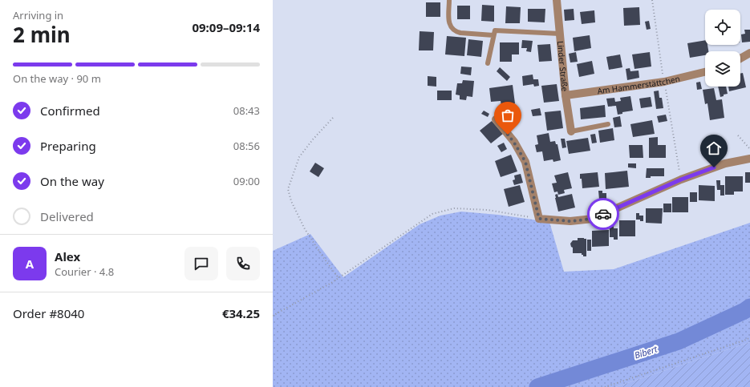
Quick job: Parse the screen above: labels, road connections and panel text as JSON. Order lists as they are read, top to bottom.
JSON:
{
  "streets": {
    "street": ["Linder Straße", "Am Hammerstättchen"]
  },
  "crossings": [
    ["Linder Straße", "Am Hammerstättchen"]
  ],
  "water": ["Bibert"],
  "page": {
    "heading": ["2 min", "Arriving in", "09:09–09:14"],
    "panel": [
      "Alex",
      "Courier · 4.8",
      "Order #8040",
      "€34.25"
    ],
    "bar": "On the way · 90 m",
    "list": [
      ["Confirmed", "08:43"],
      ["Preparing", "08:56"],
      ["On the way", "09:00"],
      "Delivered"
    ],
    "round": "A"
  }
}
